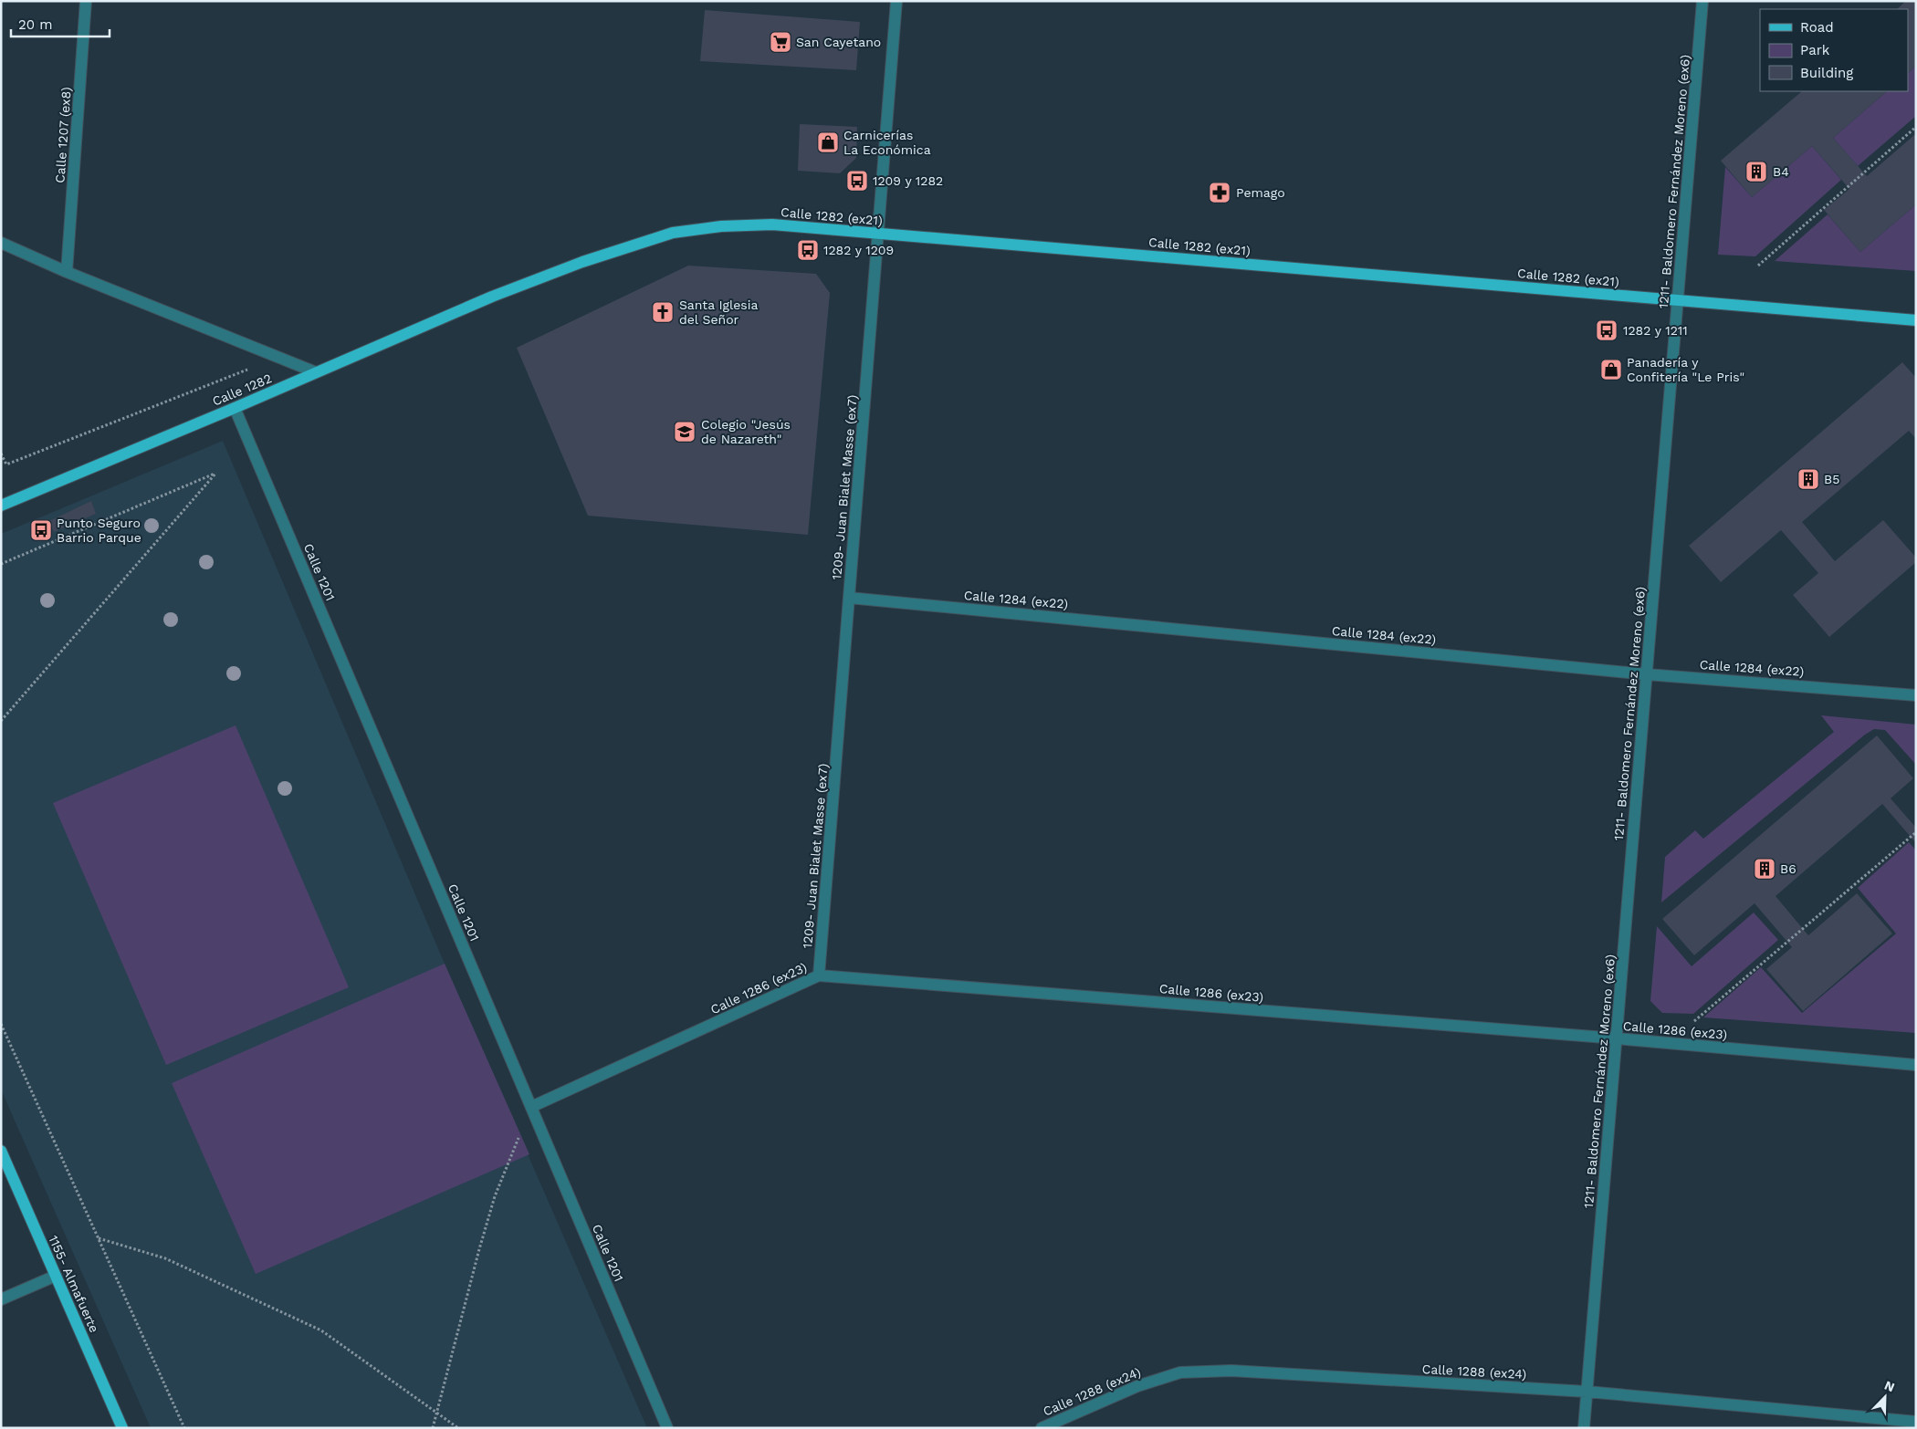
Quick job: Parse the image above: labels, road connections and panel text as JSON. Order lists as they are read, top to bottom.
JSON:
{
  "streets": {
    "main road": ["Calle 1282 (ex21)", "Calle 1282", "1155- Almafuerte"],
    "street": [
      "Calle 1207 (ex8)",
      "1211- Baldomero Fernández Moreno (ex6)",
      "1209- Juan Bialet Masse (ex7)",
      "Calle 1201",
      "Calle 1284 (ex22)",
      "Calle 1286 (ex23)",
      "Calle 1288 (ex24)"
    ]
  },
  "crossings": [
    ["1211- Baldomero Fernández Moreno (ex6)", "Calle 1282 (ex21)"],
    ["1211- Baldomero Fernández Moreno (ex6)", "Calle 1284 (ex22)"],
    ["1211- Baldomero Fernández Moreno (ex6)", "Calle 1286 (ex23)"],
    ["1211- Baldomero Fernández Moreno (ex6)", "Calle 1288 (ex24)"],
    ["Calle 1282 (ex21)", "Calle 1282"],
    ["Calle 1282 (ex21)", "1209- Juan Bialet Masse (ex7)"],
    ["Calle 1282", "Calle 1201"],
    ["1209- Juan Bialet Masse (ex7)", "Calle 1284 (ex22)"],
    ["1209- Juan Bialet Masse (ex7)", "Calle 1286 (ex23)"],
    ["Calle 1201", "Calle 1286 (ex23)"]
  ],
  "places": {
    "supermarket": ["San Cayetano"],
    "shop": ["Carnicerías La Económica", "Panadería y Confitería \"Le Pris\""],
    "building": ["B4", "B5", "B6"],
    "bus stop": [
      "1209 y 1282",
      "1282 y 1209",
      "1282 y 1211",
      "Punto Seguro Barrio Parque"
    ],
    "pharmacy": ["Pemago"],
    "church": ["Santa Iglesia del Señor"],
    "school or university": ["Colegio \"Jesús de Nazareth\""]
  },
  "legend": ["Road", "Park", "Building"],
  "scale_bar": "20 m",
  "north": "top right"
}
